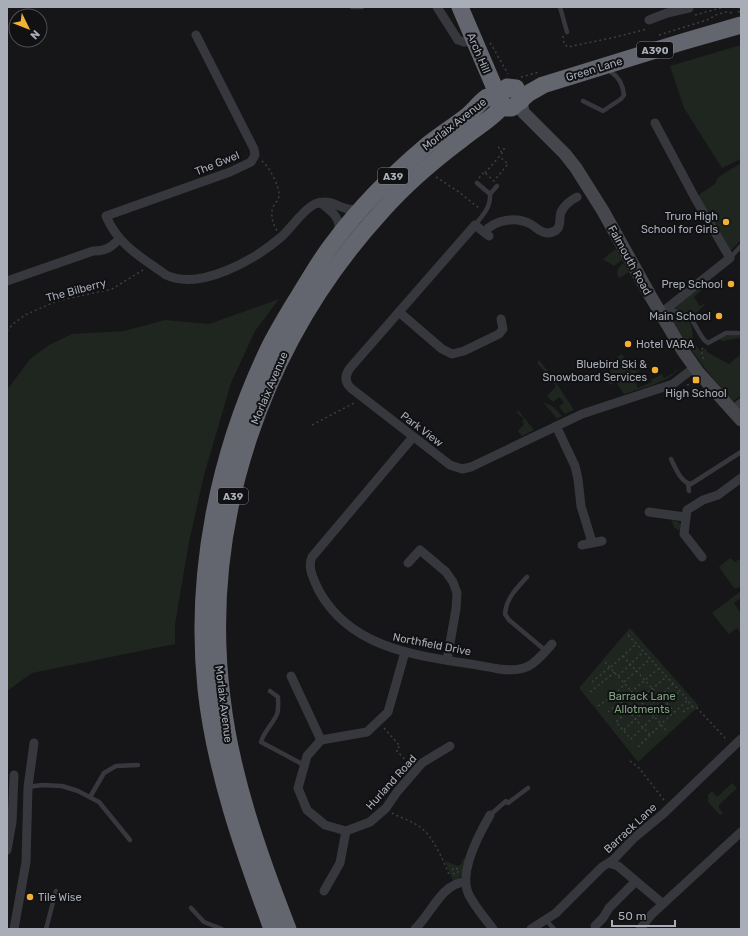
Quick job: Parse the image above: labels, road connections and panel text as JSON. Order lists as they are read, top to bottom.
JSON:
{
  "streets": {
    "highway": [
      "A390",
      "Arch Hill",
      "Green Lane",
      "Morlaix Avenue",
      "A39"
    ],
    "street": [
      "The Gwel",
      "Falmouth Road",
      "Park View",
      "Northfield Drive",
      "Hurland Road",
      "Barrack Lane"
    ],
    "path": ["The Bilberry"]
  },
  "crossings": [
    ["Arch Hill", "Morlaix Avenue"],
    ["Green Lane", "Falmouth Road"],
    ["The Gwel", "The Bilberry"],
    ["Falmouth Road", "Park View"],
    ["Park View", "Northfield Drive"]
  ],
  "parks": ["Barrack Lane Allotments"],
  "places": {
    "other": [
      "Truro High School for Girls",
      "Prep School",
      "Main School",
      "Hotel VARA",
      "Bluebird Ski & Snowboard Services",
      "Tile Wise"
    ],
    "transit": ["High School"]
  },
  "scale_bar": "50 m",
  "north": "bottom right"
}
